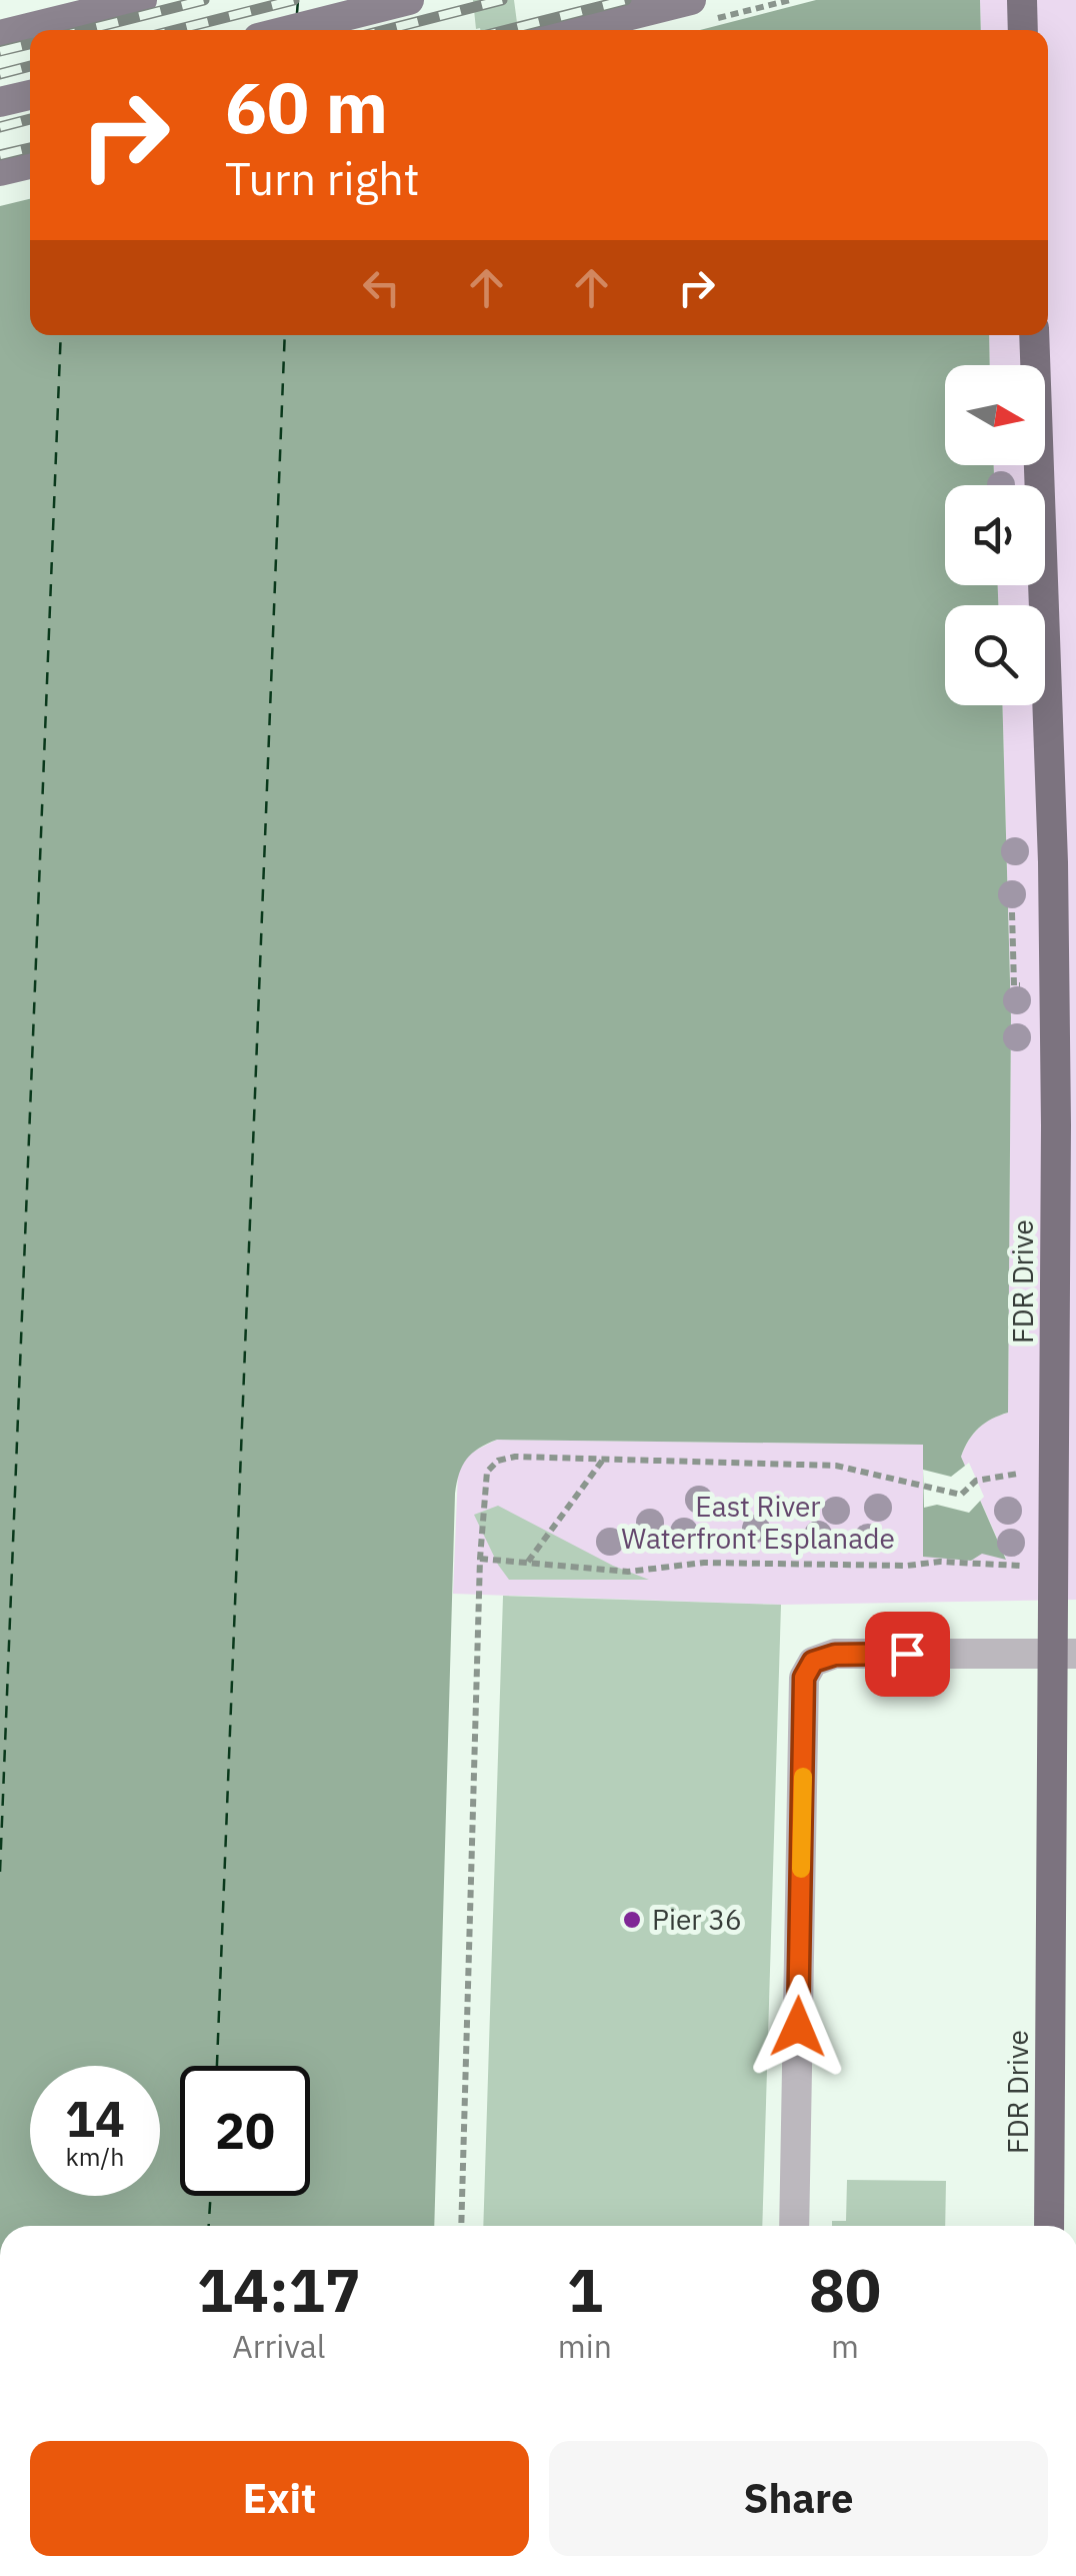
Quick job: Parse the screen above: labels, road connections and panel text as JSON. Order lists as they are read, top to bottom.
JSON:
{
  "streets": {
    "highway": ["FDR Drive"]
  },
  "parks": ["East River Waterfront Esplanade"],
  "places": ["Pier 36"],
  "north": "right",
  "page": {
    "turn": ["60 m", "Turn right"],
    "speed": "14 km/h",
    "limit": "20",
    "eta": [
      "14:17",
      "Arrival",
      "1",
      "min",
      "80",
      "m"
    ],
    "buttons": ["Exit", "Share"]
  }
}
